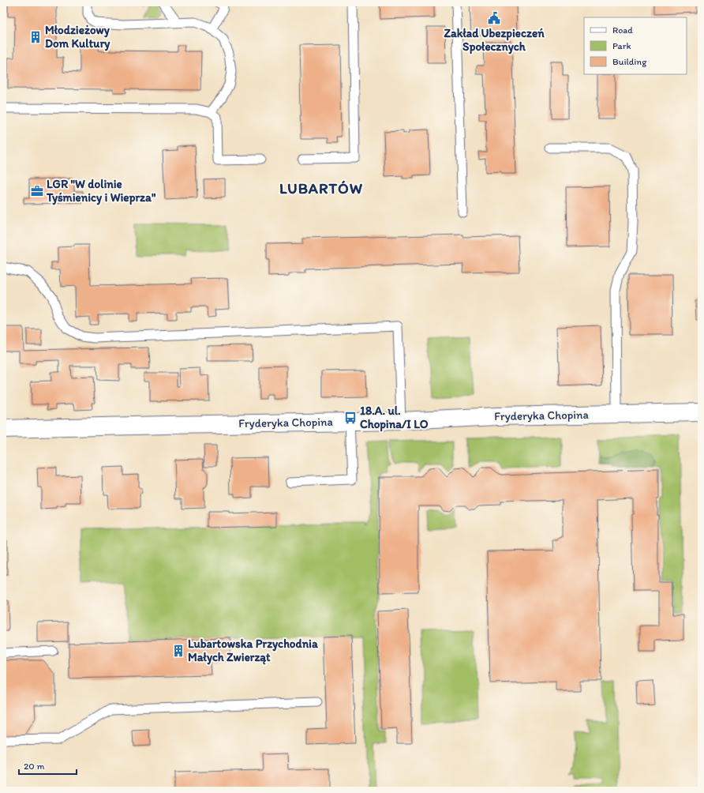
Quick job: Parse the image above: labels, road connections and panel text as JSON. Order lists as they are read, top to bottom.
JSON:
{
  "streets": {
    "street": ["Fryderyka Chopina"]
  },
  "districts": ["LUBARTÓW"],
  "places": {
    "public building": ["Zakład Ubezpieczeń Społecznych"],
    "building": ["Młodzieżowy Dom Kultury", "Lubartowska Przychodnia Małych Zwierząt"],
    "office": ["LGR \"W dolinie Tyśmienicy i Wieprza\""],
    "bus stop": ["18.A. ul. Chopina/I LO"]
  },
  "legend": ["Road", "Park", "Building"],
  "scale_bar": "20 m"
}
